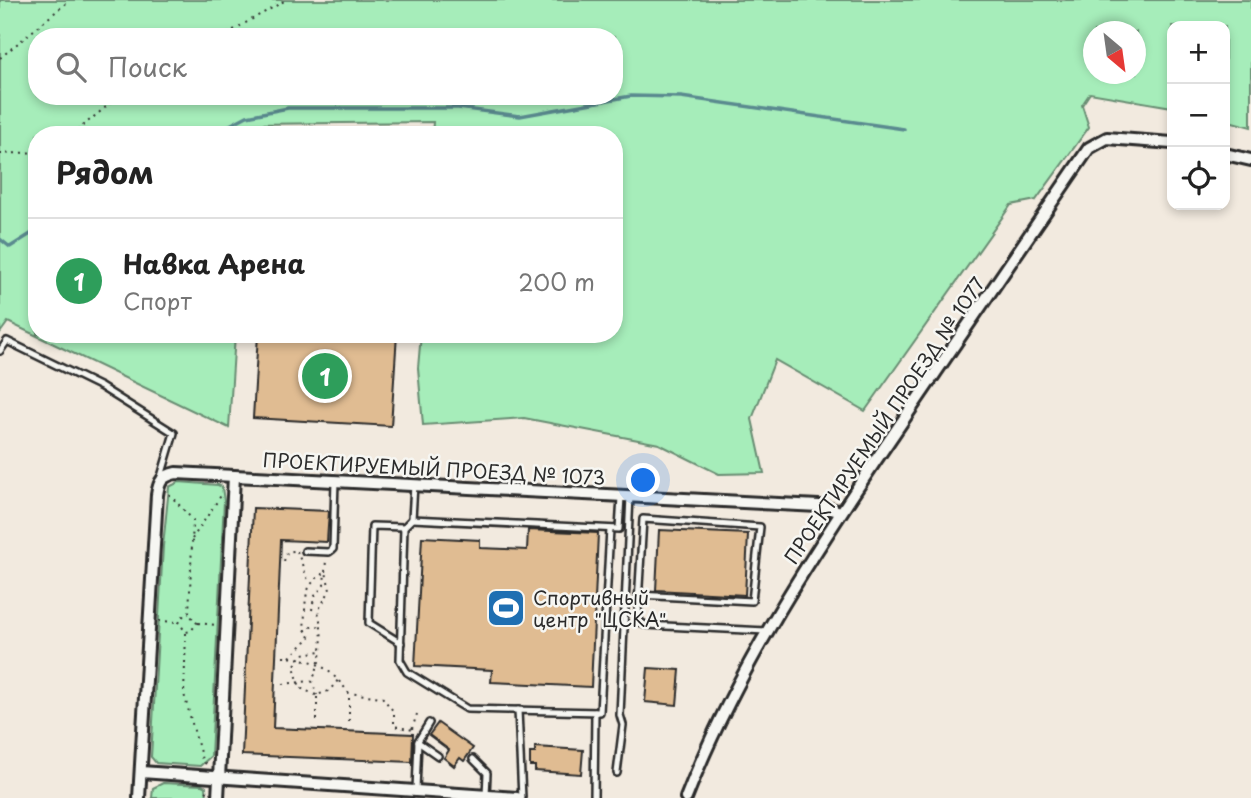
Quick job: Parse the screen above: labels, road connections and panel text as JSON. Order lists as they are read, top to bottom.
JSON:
{
  "streets": {
    "street": ["ПРОЕКТИРУЕМЫЙ ПРОЕЗД № 1077", "ПРОЕКТИРУЕМЫЙ ПРОЕЗД № 1073"]
  },
  "crossings": [
    ["ПРОЕКТИРУЕМЫЙ ПРОЕЗД № 1077", "ПРОЕКТИРУЕМЫЙ ПРОЕЗД № 1073"]
  ],
  "places": {
    "sports": ["Спортивный центр \"ЦСКА\""]
  },
  "north": "bottom right",
  "page": {
    "map_buttons": ["+", "−"],
    "search": "Поиск",
    "heading": "Рядом",
    "list": [
      {
        "mark": "1",
        "name": "Навка Арена",
        "note": "Спорт",
        "value": "200 m"
      }
    ],
    "pins": "1"
  }
}
